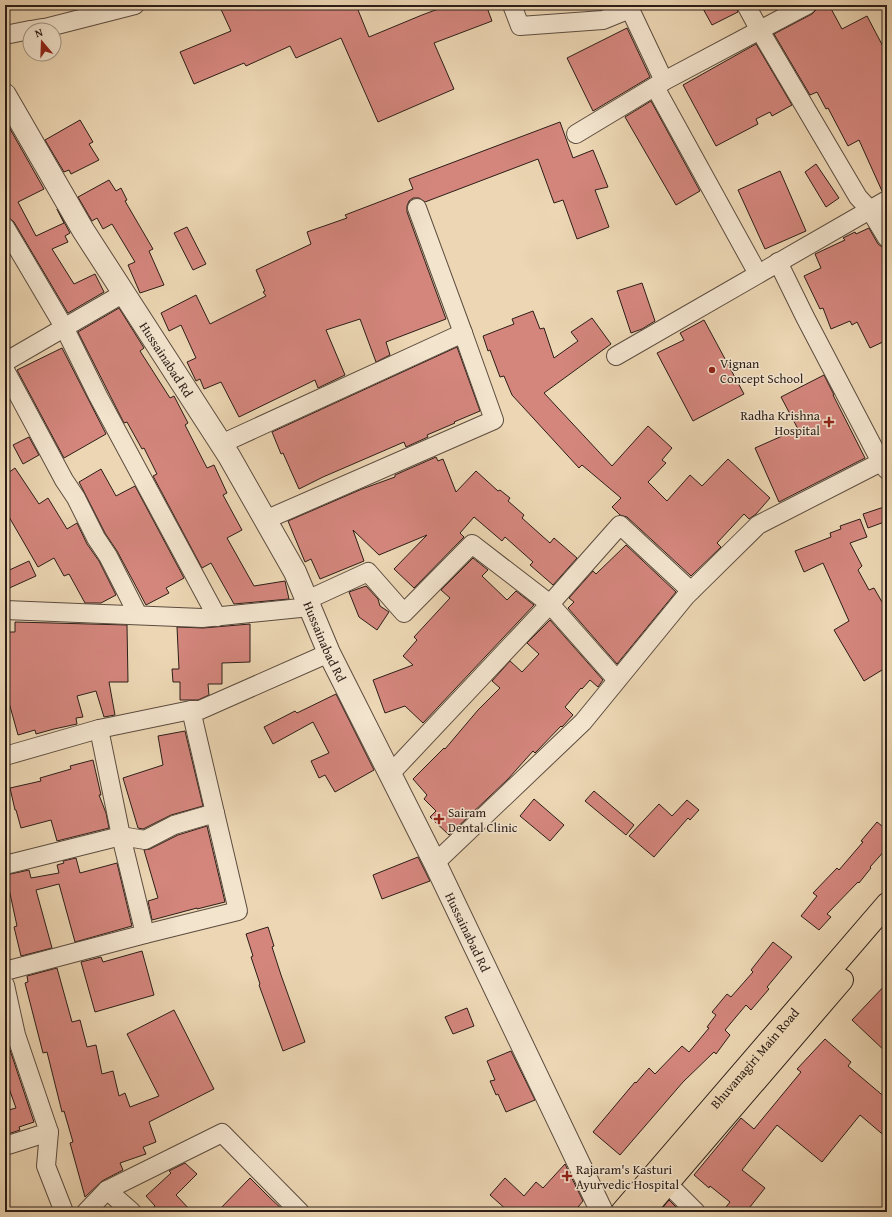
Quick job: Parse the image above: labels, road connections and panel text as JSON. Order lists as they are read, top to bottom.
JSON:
{
  "streets": {
    "main road": ["Bhuvanagiri Main Road"],
    "street": ["Hussainabad Rd"]
  },
  "places": {
    "other": ["Vignan Concept School"],
    "health": ["Radha Krishna Hospital", "Sairam Dental Clinic", "Rajaram's Kasturi Ayurvedic Hospital"]
  },
  "north": "top"
}
